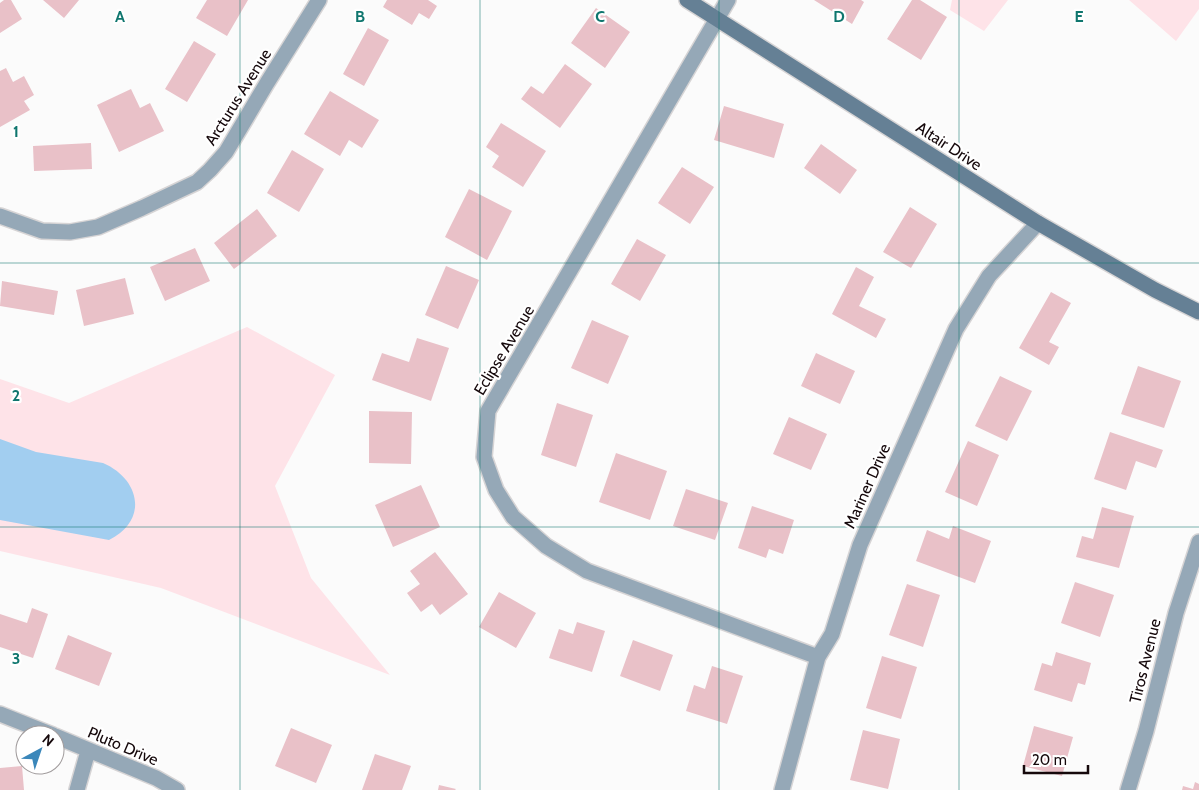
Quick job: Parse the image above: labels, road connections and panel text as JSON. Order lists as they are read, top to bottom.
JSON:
{
  "streets": {
    "street": [
      "Arcturus Avenue",
      "Altair Drive",
      "Eclipse Avenue",
      "Mariner Drive",
      "Tiros Avenue",
      "Pluto Drive"
    ]
  },
  "crossings": [
    ["Altair Drive", "Eclipse Avenue"],
    ["Altair Drive", "Mariner Drive"],
    ["Eclipse Avenue", "Mariner Drive"]
  ],
  "scale_bar": "20 m",
  "north": "top right",
  "grid": {
    "columns": [
      "A",
      "B",
      "C",
      "D",
      "E"
    ],
    "rows": ["1", "2", "3"]
  }
}
